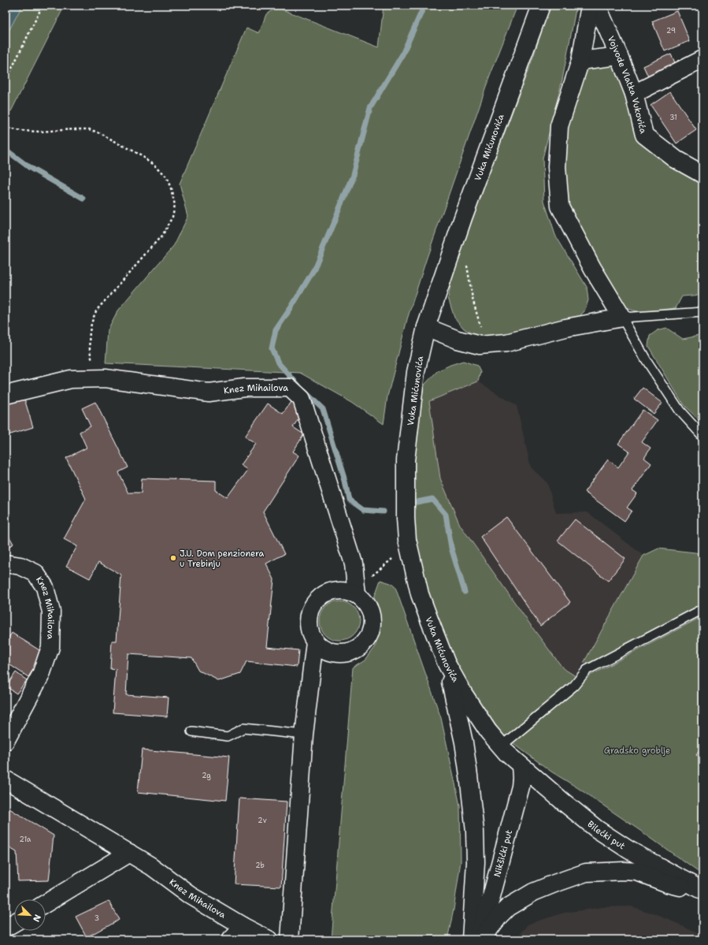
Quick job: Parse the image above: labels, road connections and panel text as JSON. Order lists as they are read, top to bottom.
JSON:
{
  "streets": {
    "street": [
      "Vojvode Vlatka Vukovića",
      "Vuka Mićunovića",
      "Knez Mihailova",
      "Bilećki put",
      "Nikšićki put"
    ]
  },
  "crossings": [
    ["Vuka Mićunovića", "Bilećki put"],
    ["Vuka Mićunovića", "Nikšićki put"],
    ["Bilećki put", "Nikšićki put"]
  ],
  "parks": ["Gradsko groblje"],
  "places": ["J.U. Dom penzionera u Trebinju"],
  "house_numbers": [
    "29",
    "31",
    "2g",
    "2v",
    "21a",
    "2b",
    "3"
  ],
  "north": "bottom right"
}
